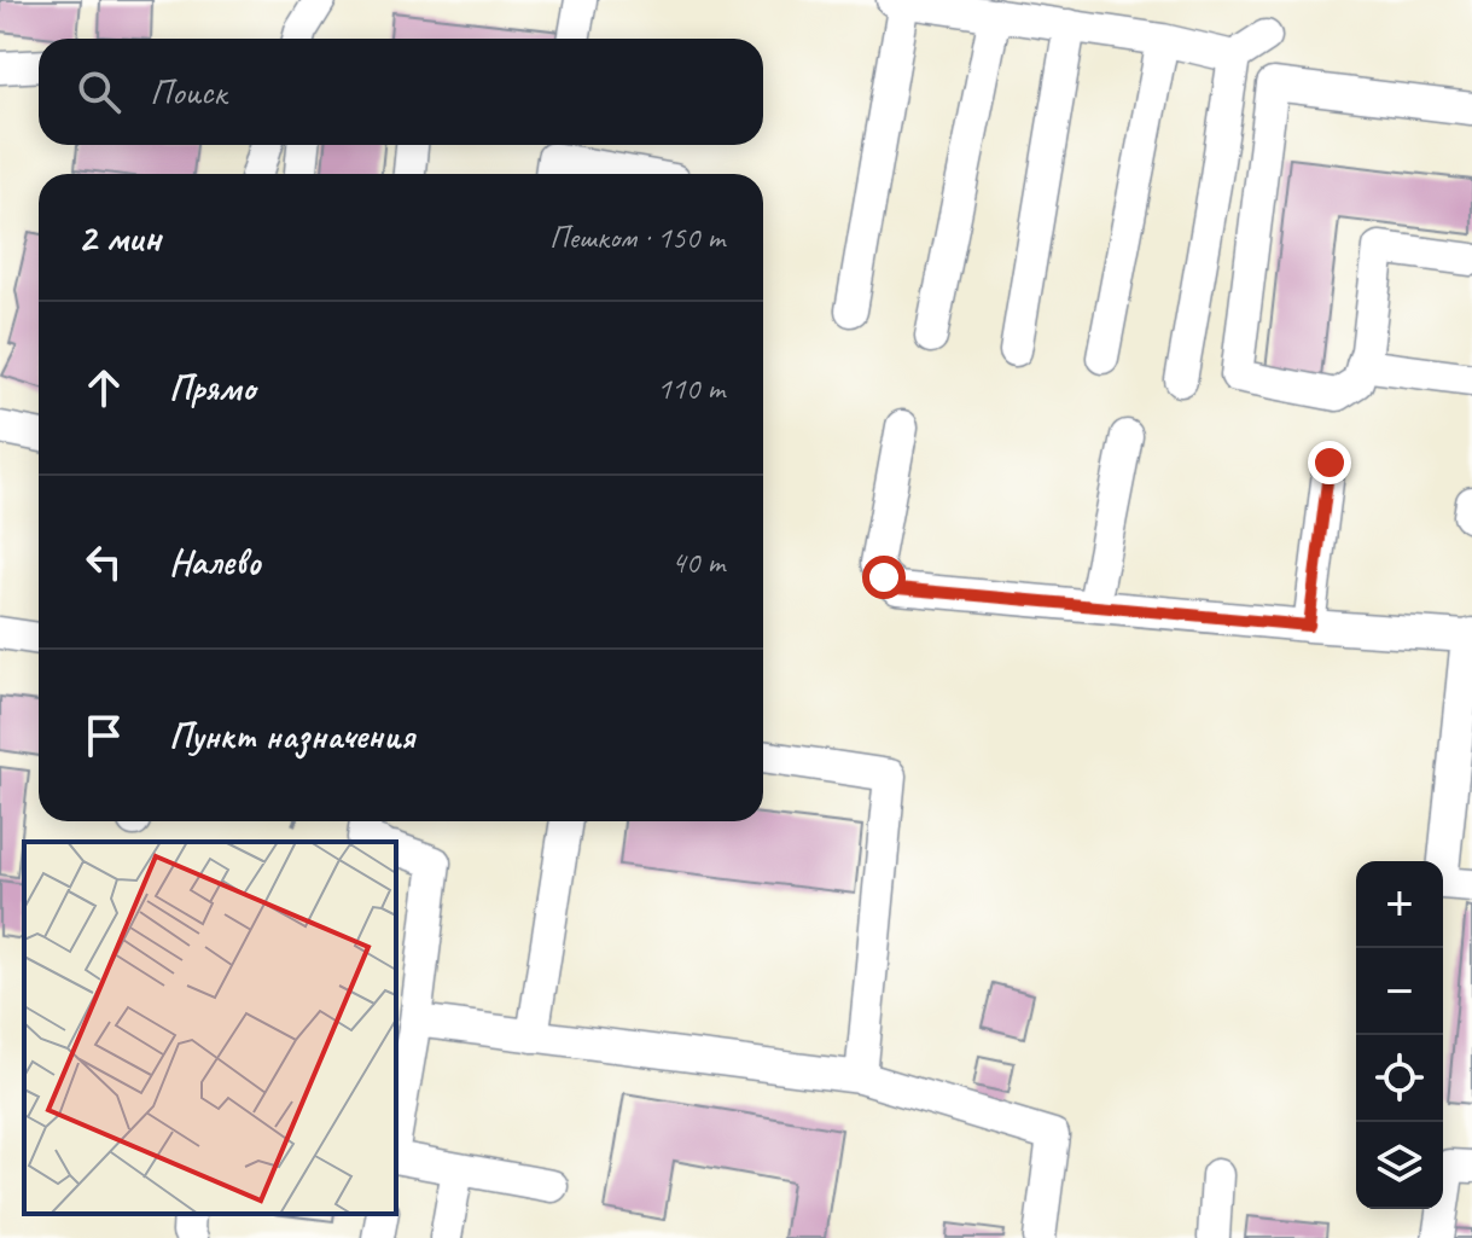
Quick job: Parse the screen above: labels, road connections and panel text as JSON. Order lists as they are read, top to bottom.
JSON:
{
  "page": {
    "search": "Поиск",
    "heading": ["2 мин", "Пешком · 150 m"],
    "list": [
      ["Прямо", "110 m"],
      ["Налево", "40 m"],
      "Пункт назначения"
    ],
    "map_buttons": ["+", "−"]
  }
}
